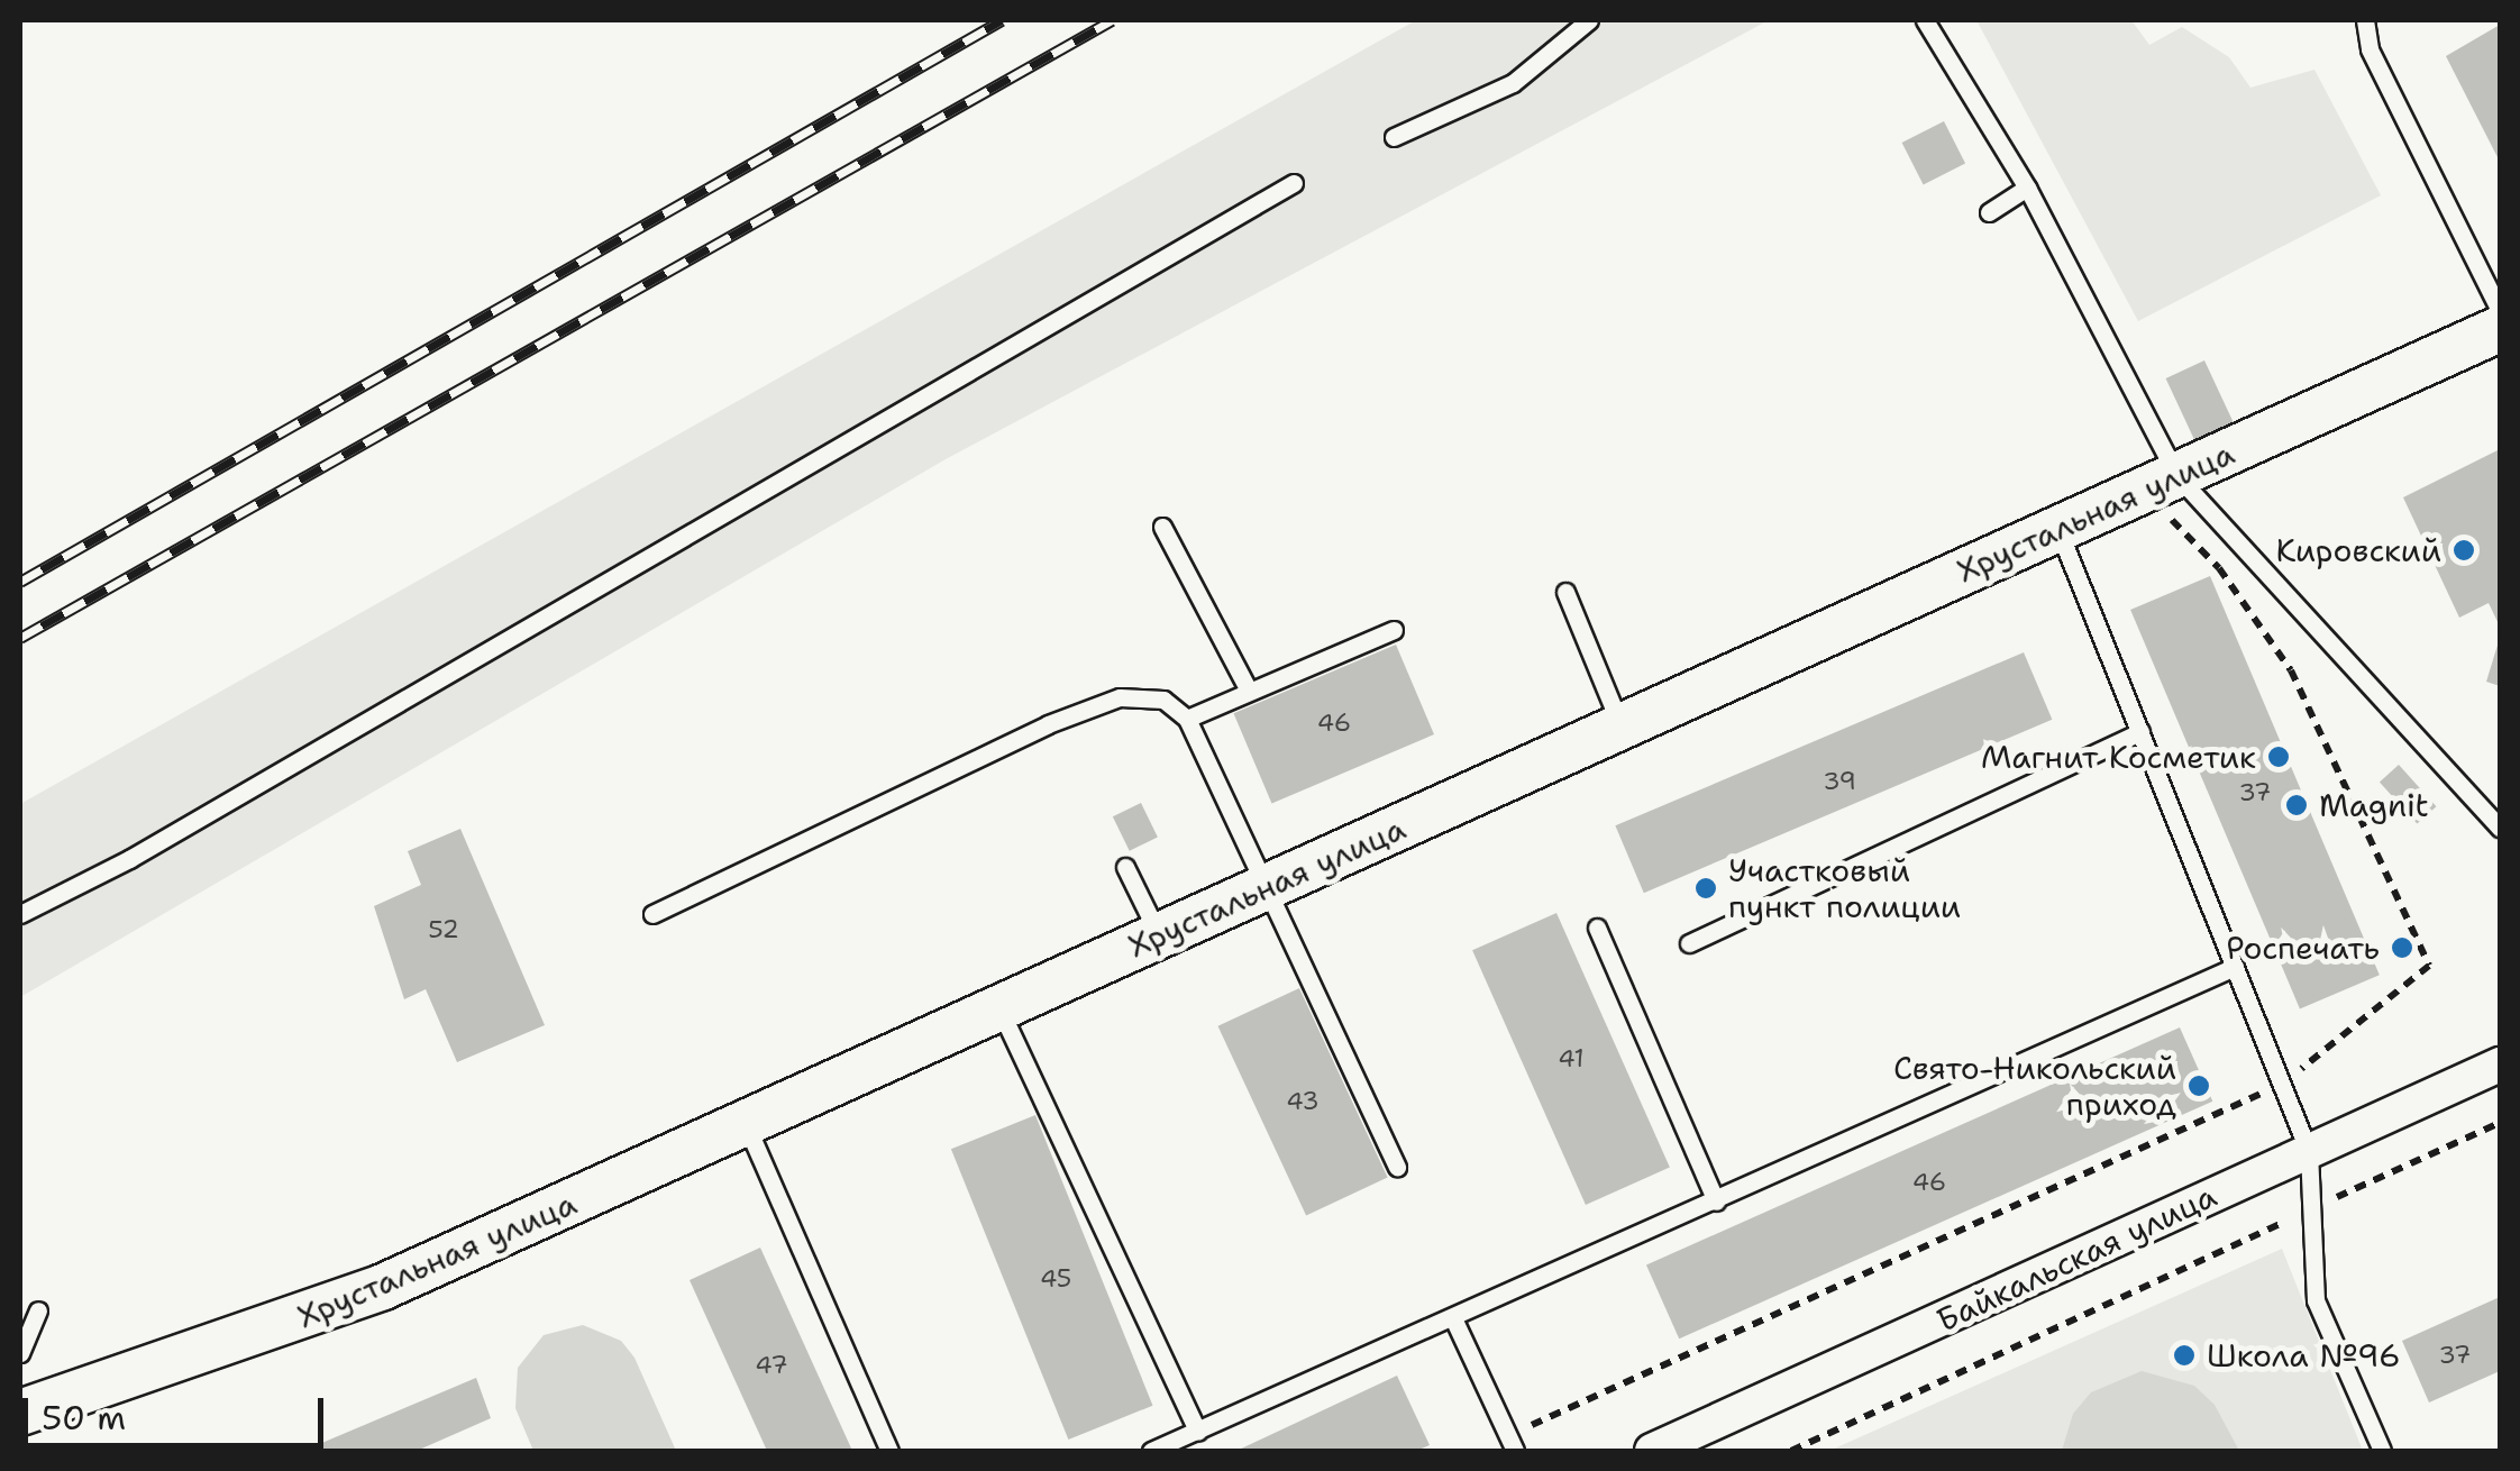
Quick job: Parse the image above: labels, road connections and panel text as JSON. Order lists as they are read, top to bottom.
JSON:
{
  "streets": {
    "street": ["Хрустальная улица", "Байкальская улица"]
  },
  "places": [
    "Кировский",
    "Магнит Косметик",
    "Magnit",
    "Участковый пункт полиции",
    "Роспечать",
    "Свято-Никольский приход",
    "Школа №96"
  ],
  "house_numbers": [
    "46",
    "39",
    "37",
    "52",
    "41",
    "43",
    "46",
    "45",
    "37",
    "47"
  ],
  "scale_bar": "50 m"
}
